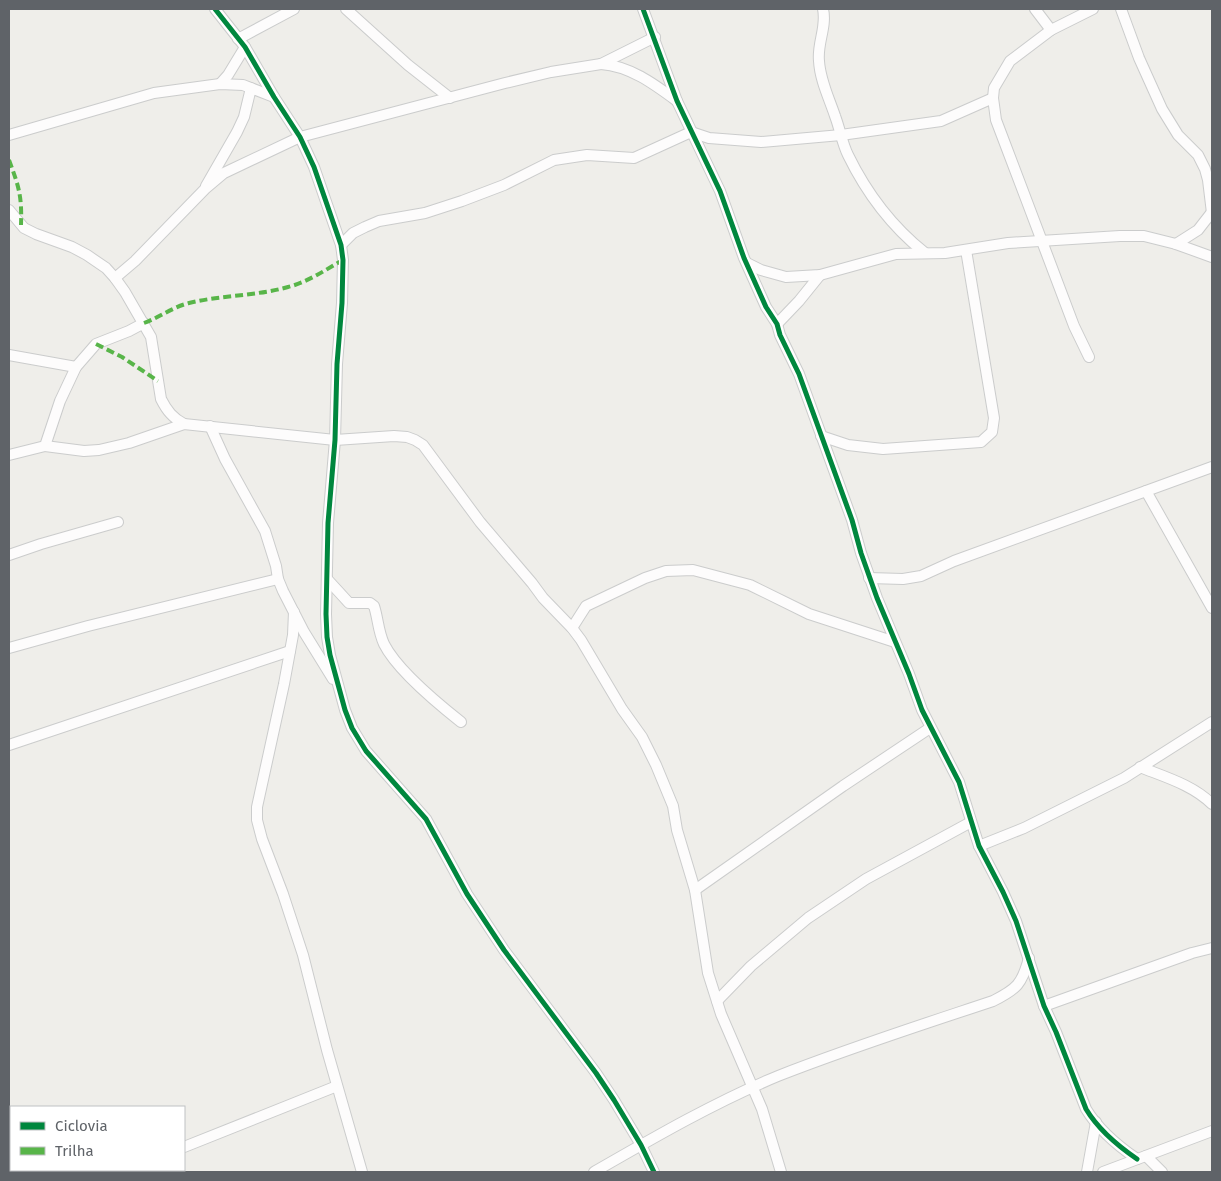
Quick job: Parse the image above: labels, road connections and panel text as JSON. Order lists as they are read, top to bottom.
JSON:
{
  "legend": ["Ciclovia", "Trilha"]
}
